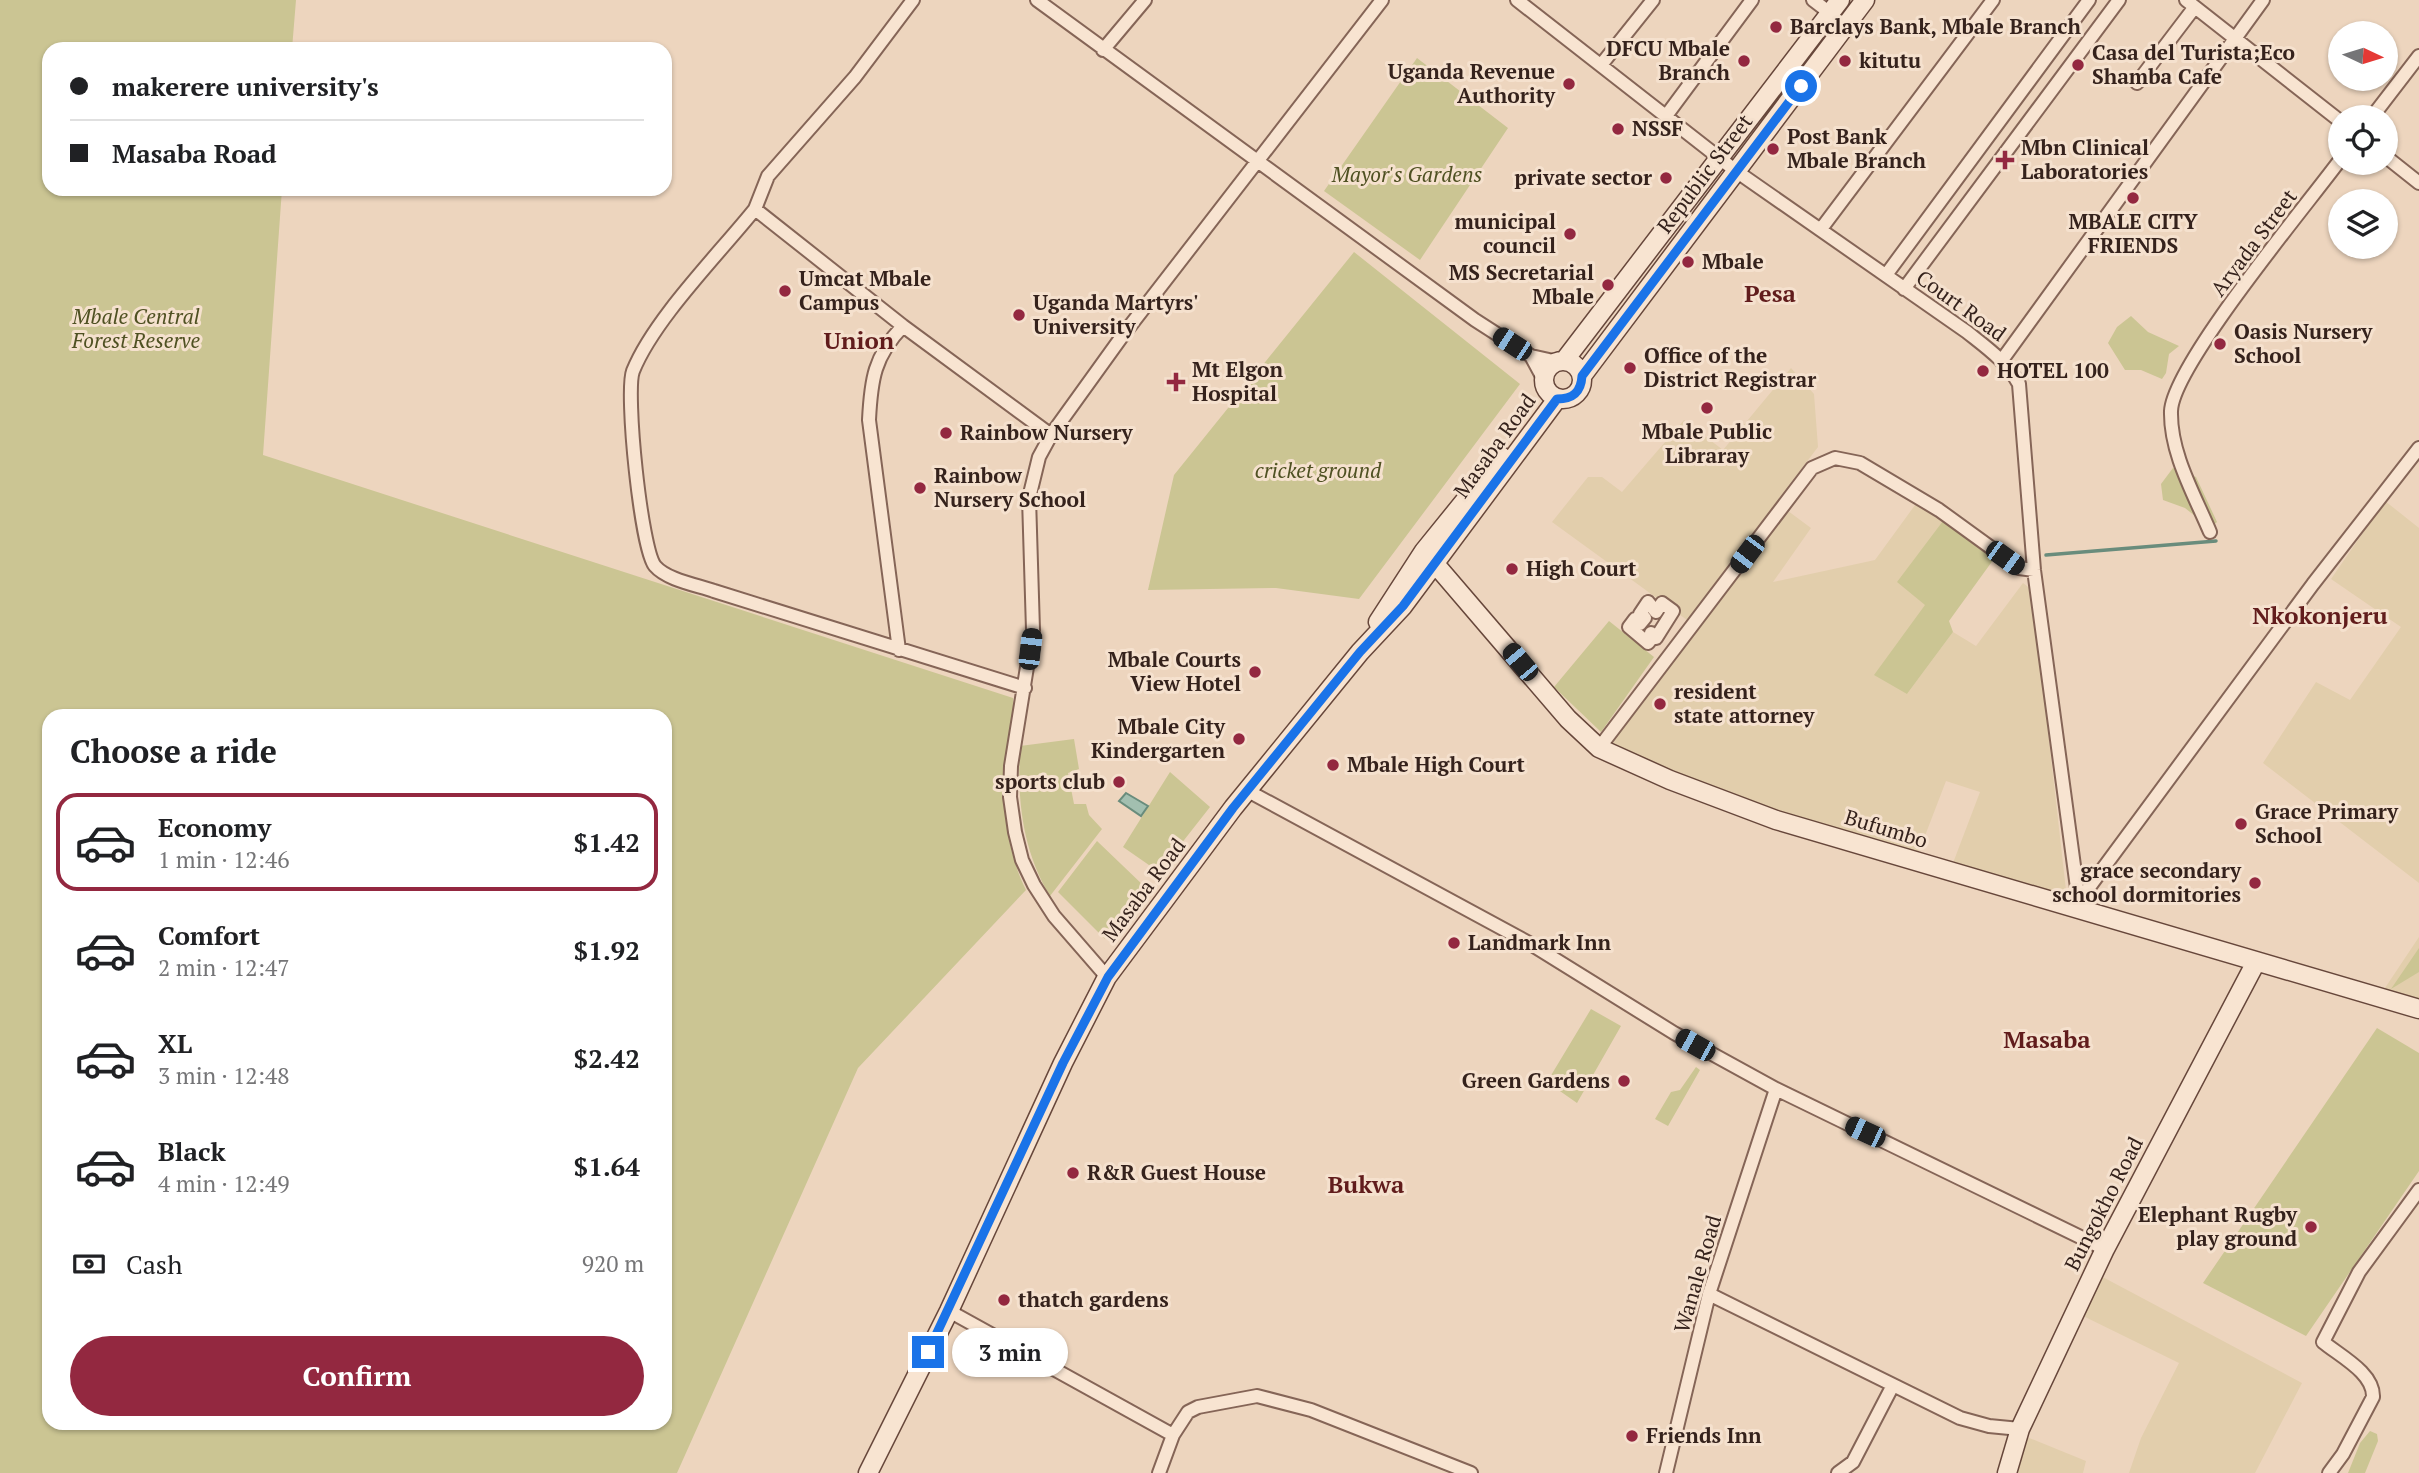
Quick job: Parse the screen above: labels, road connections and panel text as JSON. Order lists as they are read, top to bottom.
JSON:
{
  "streets": {
    "street": [
      "Republic Street",
      "Aryada Street",
      "Court Road",
      "Masaba Road",
      "Bufumbo",
      "Bungokho Road",
      "Wanale Road"
    ]
  },
  "crossings": [
    ["Republic Street", "Court Road"],
    ["Republic Street", "Masaba Road"],
    ["Court Road", "Bufumbo"],
    ["Masaba Road", "Bufumbo"],
    ["Bufumbo", "Bungokho Road"]
  ],
  "districts": [
    "Pesa",
    "Union",
    "Nkokonjeru",
    "Masaba",
    "Bukwa"
  ],
  "parks": ["Mayor's Gardens", "Mbale Central Forest Reserve", "cricket ground"],
  "places": {
    "other": [
      "Barclays Bank, Mbale Branch",
      "DFCU Mbale Branch",
      "kitutu",
      "Casa del Turista;Eco Shamba Cafe",
      "Uganda Revenue Authority",
      "NSSF",
      "Post Bank Mbale Branch",
      "private sector",
      "MBALE CITY FRIENDS",
      "municipal council",
      "Mbale",
      "MS Secretarial Mbale",
      "Umcat Mbale Campus",
      "Uganda Martyrs' University",
      "Oasis Nursery School",
      "Office of the District Registrar",
      "HOTEL 100",
      "Mbale Public Libraray",
      "Rainbow Nursery",
      "Rainbow Nursery School",
      "High Court",
      "Mbale Courts View Hotel",
      "resident state attorney",
      "Mbale City Kindergarten",
      "Mbale High Court",
      "sports club",
      "Grace Primary School",
      "grace secondary school dormitories",
      "Landmark Inn",
      "Green Gardens",
      "R&R Guest House",
      "Elephant Rugby play ground",
      "thatch gardens",
      "Friends Inn"
    ],
    "health": ["Mbn Clinical Laboratories", "Mt Elgon Hospital"]
  },
  "north": "right",
  "page": {
    "banner": ["makerere university's", "Masaba Road"],
    "heading": "Choose a ride",
    "list": [
      {
        "name": "Economy",
        "note": "1 min · 12:46",
        "value": "$1.42"
      },
      {
        "name": "Comfort",
        "note": "2 min · 12:47",
        "value": "$1.92"
      },
      {
        "name": "XL",
        "note": "3 min · 12:48",
        "value": "$2.42"
      },
      {
        "name": "Black",
        "note": "4 min · 12:49",
        "value": "$1.64"
      }
    ],
    "pay": ["Cash", "920 m"],
    "buttons": "Confirm",
    "bubble": "3 min"
  }
}
